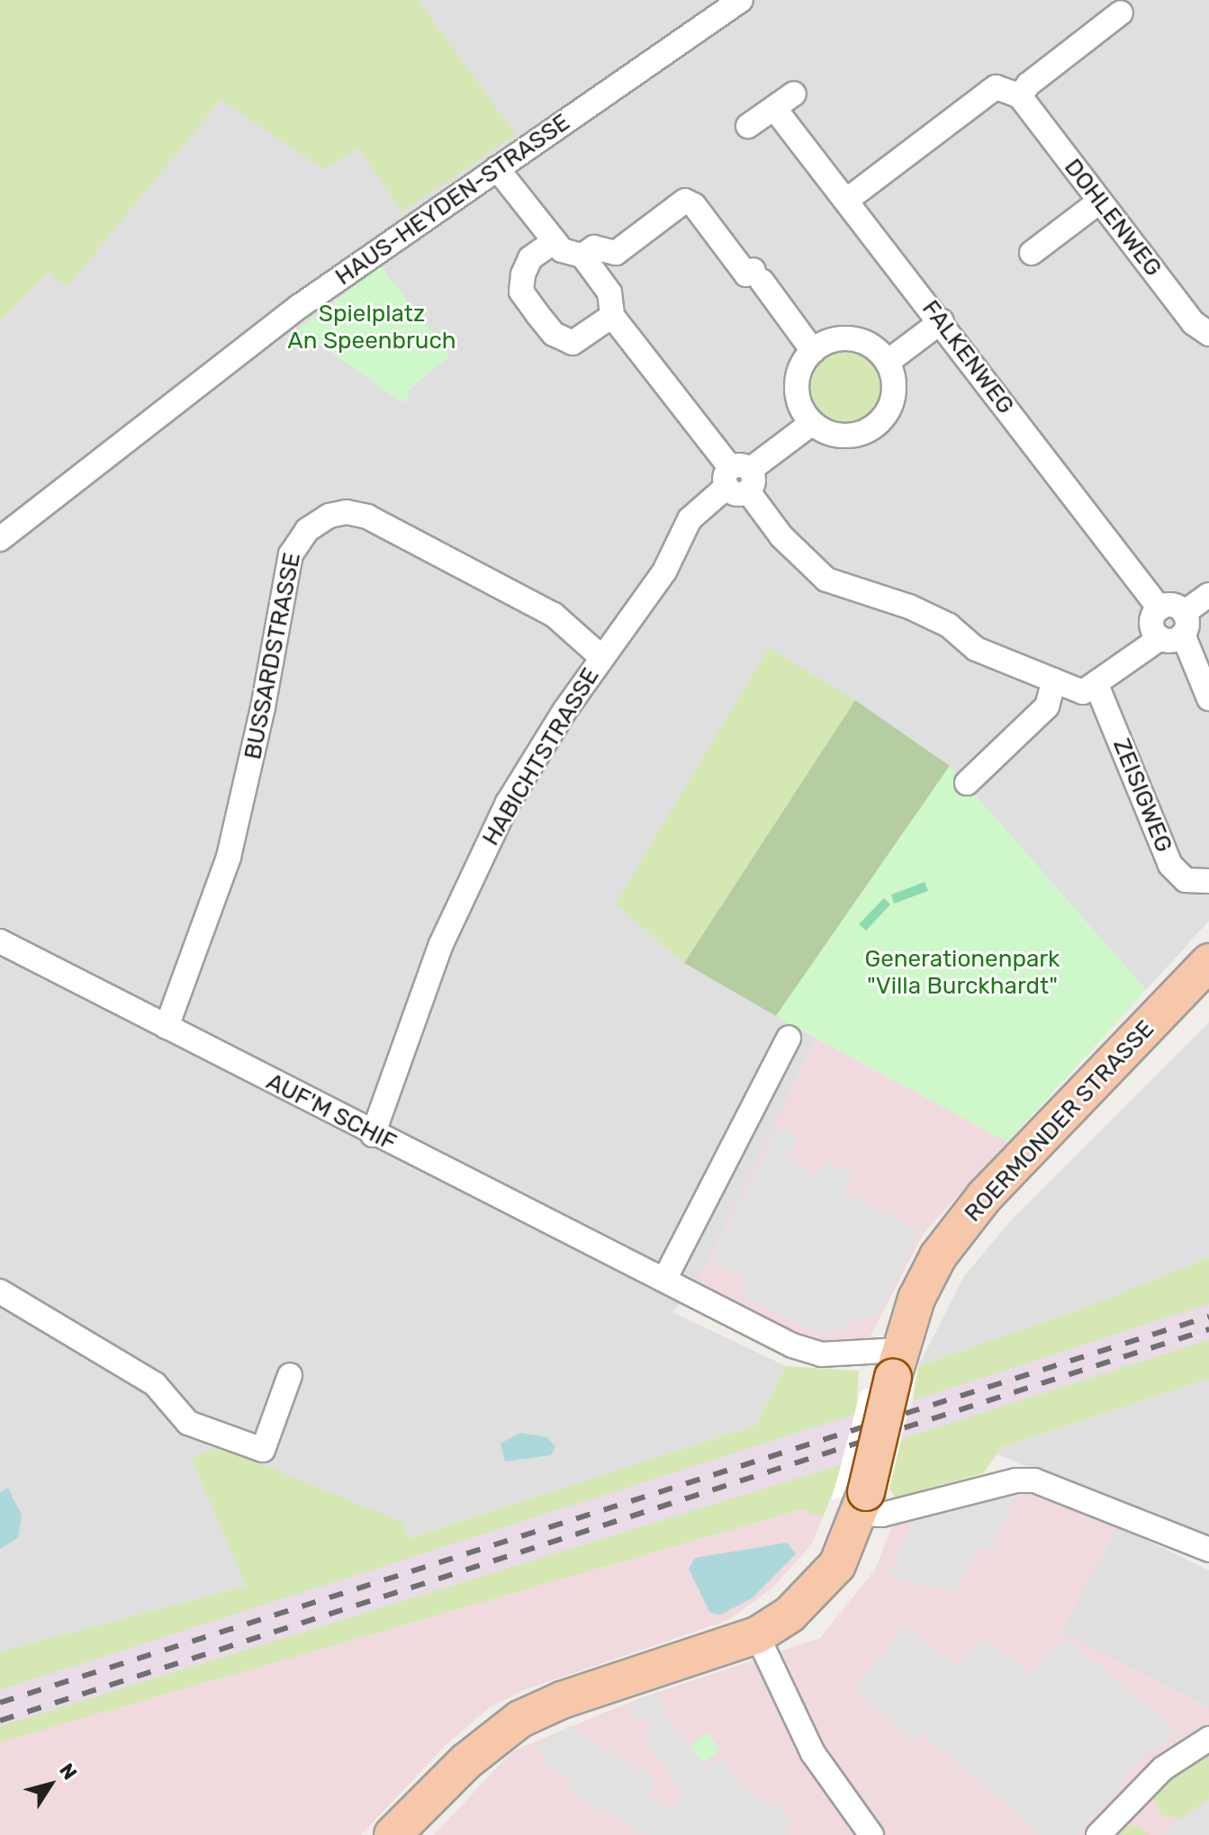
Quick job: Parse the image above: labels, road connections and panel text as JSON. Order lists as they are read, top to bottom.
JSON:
{
  "streets": {
    "main road": ["ROERMONDER STRASSE"],
    "street": [
      "HAUS-HEYDEN-STRASSE",
      "DOHLENWEG",
      "FALKENWEG",
      "BUSSARDSTRASSE",
      "HABICHTSTRASSE",
      "ZEISIGWEG",
      "AUF'M SCHIF"
    ]
  },
  "crossings": [
    ["BUSSARDSTRASSE", "HABICHTSTRASSE"],
    ["BUSSARDSTRASSE", "AUF'M SCHIF"],
    ["HABICHTSTRASSE", "AUF'M SCHIF"],
    ["AUF'M SCHIF", "ROERMONDER STRASSE"]
  ],
  "parks": ["Spielplatz An Speenbruch", "Generationenpark \"Villa Burckhardt\""],
  "north": "top right"
}
